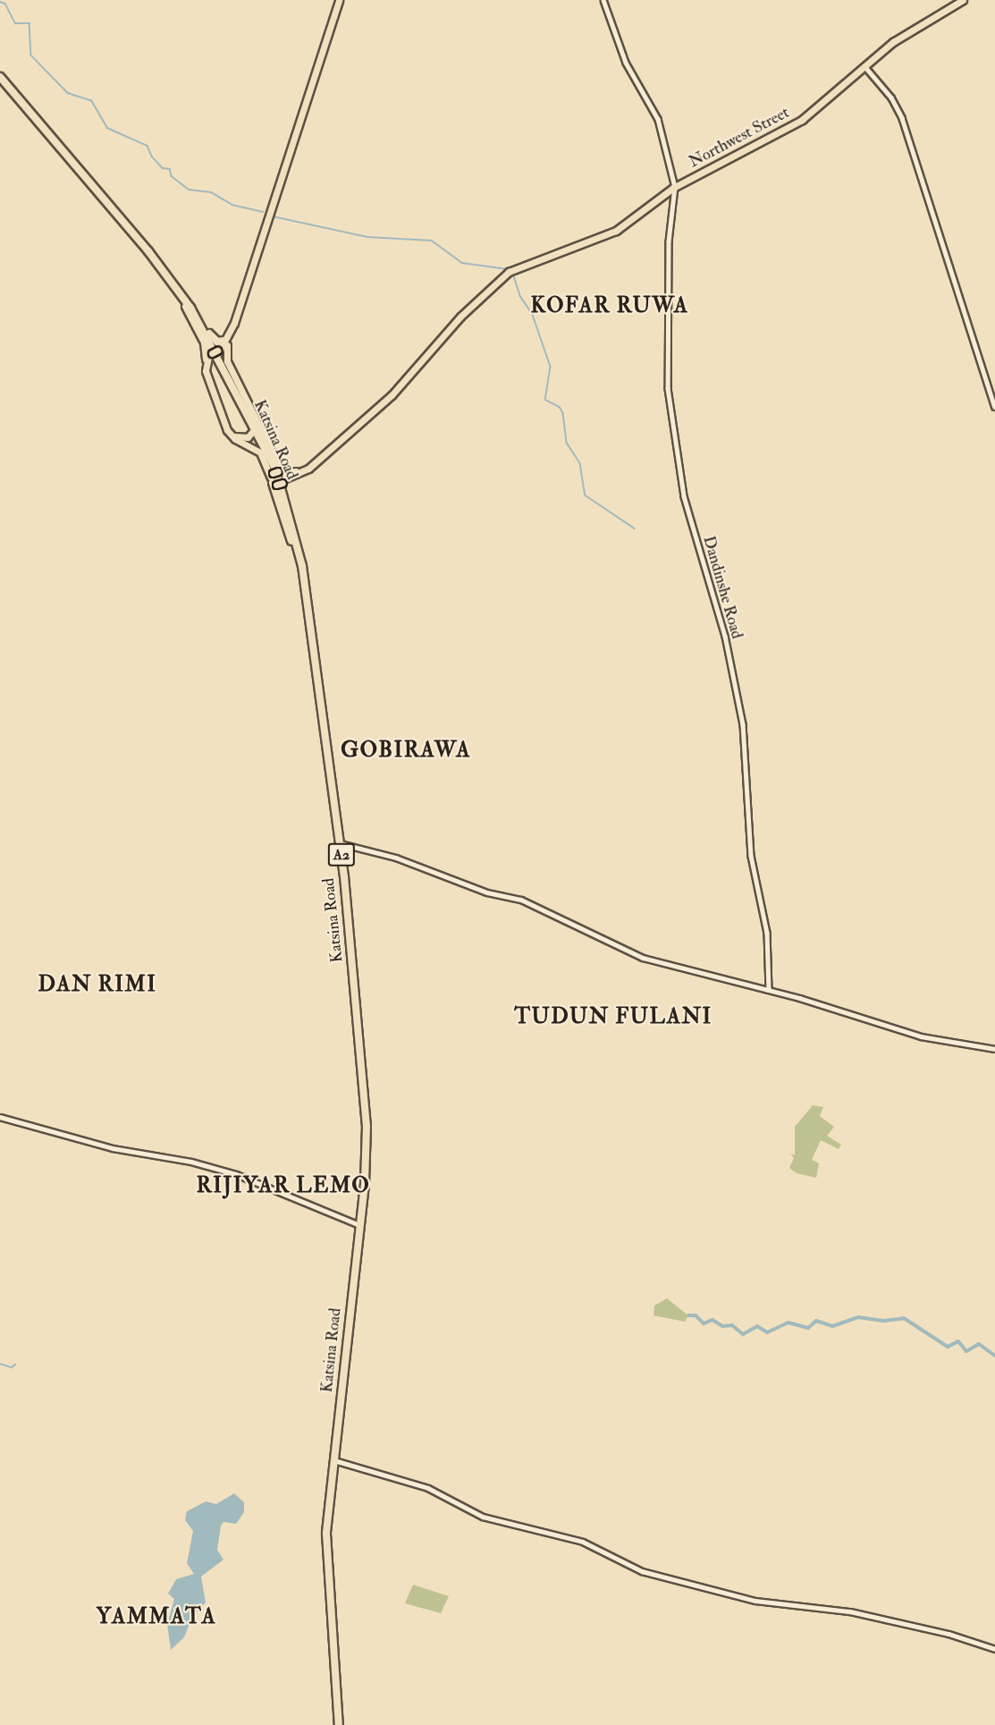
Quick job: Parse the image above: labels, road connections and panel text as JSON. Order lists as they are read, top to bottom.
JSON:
{
  "streets": {
    "highway": ["Katsina Road", "A2"],
    "main road": ["Northwest Street"],
    "street": ["Dandinshe Road"]
  },
  "crossings": [
    ["Northwest Street", "Dandinshe Road"]
  ],
  "districts": [
    "KOFAR RUWA",
    "GOBIRAWA",
    "DAN RIMI",
    "TUDUN FULANI",
    "RIJIYAR LEMO",
    "YAMMATA"
  ]
}
